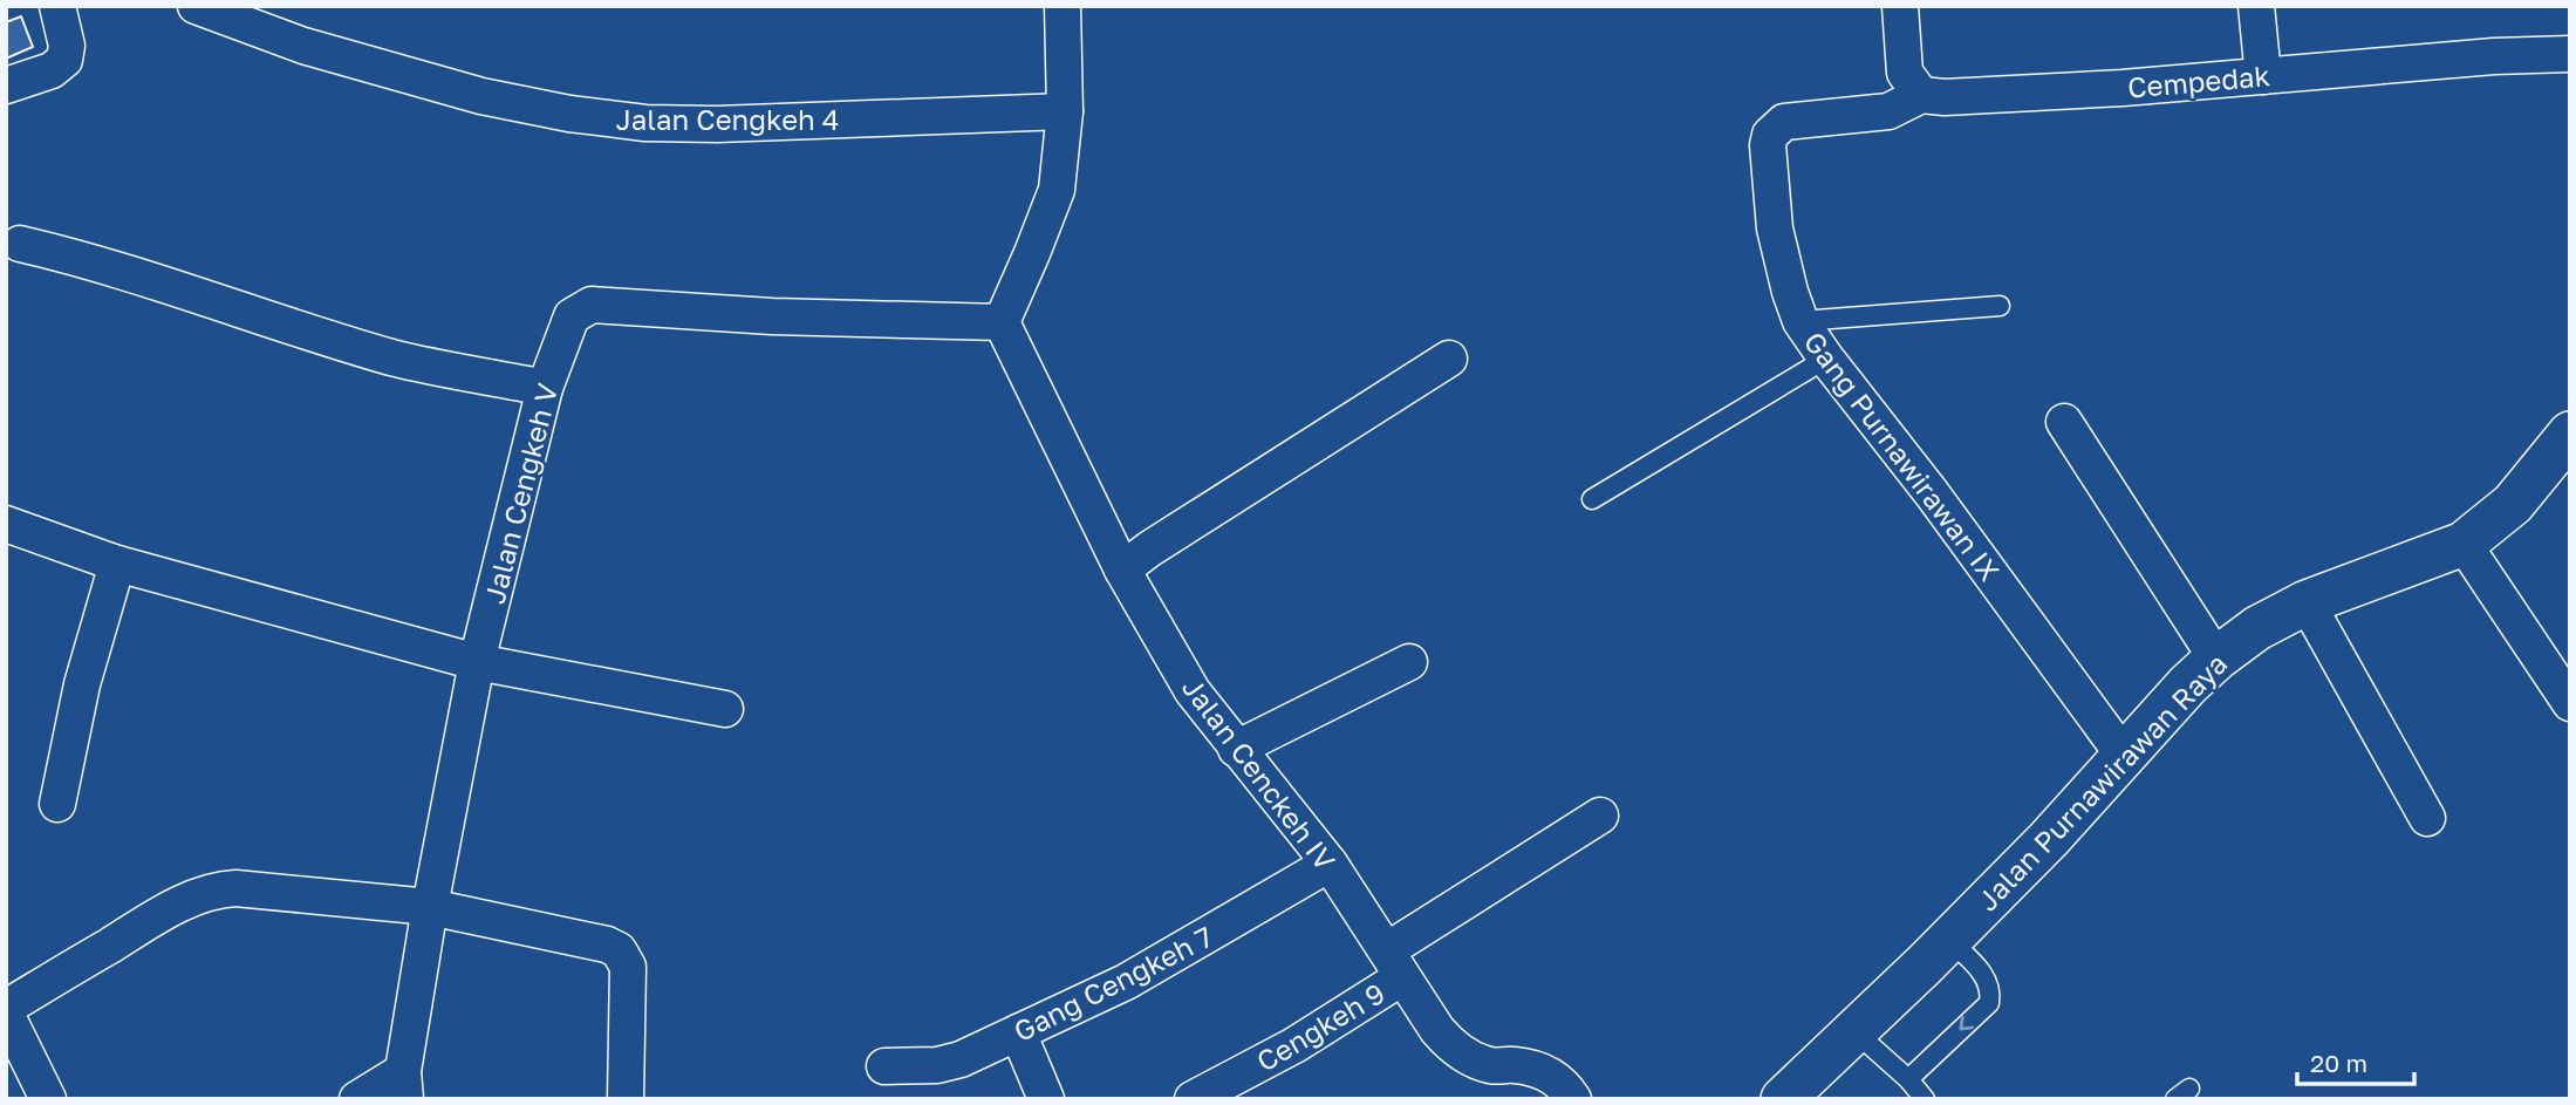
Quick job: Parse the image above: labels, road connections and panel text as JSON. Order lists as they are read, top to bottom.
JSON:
{
  "streets": {
    "street": [
      "Cempedak",
      "Jalan Cengkeh 4",
      "Gang Purnawirawan IX",
      "Jalan Cengkeh V",
      "Jalan Cenckeh IV",
      "Jalan Purnawirawan Raya",
      "Gang Cengkeh 7",
      "Cengkeh 9"
    ]
  },
  "crossings": [
    ["Cempedak", "Gang Purnawirawan IX"],
    ["Gang Purnawirawan IX", "Jalan Purnawirawan Raya"],
    ["Jalan Cengkeh V", "Jalan Cenckeh IV"],
    ["Jalan Cenckeh IV", "Gang Cengkeh 7"],
    ["Jalan Cenckeh IV", "Cengkeh 9"]
  ],
  "scale_bar": "20 m"
}
